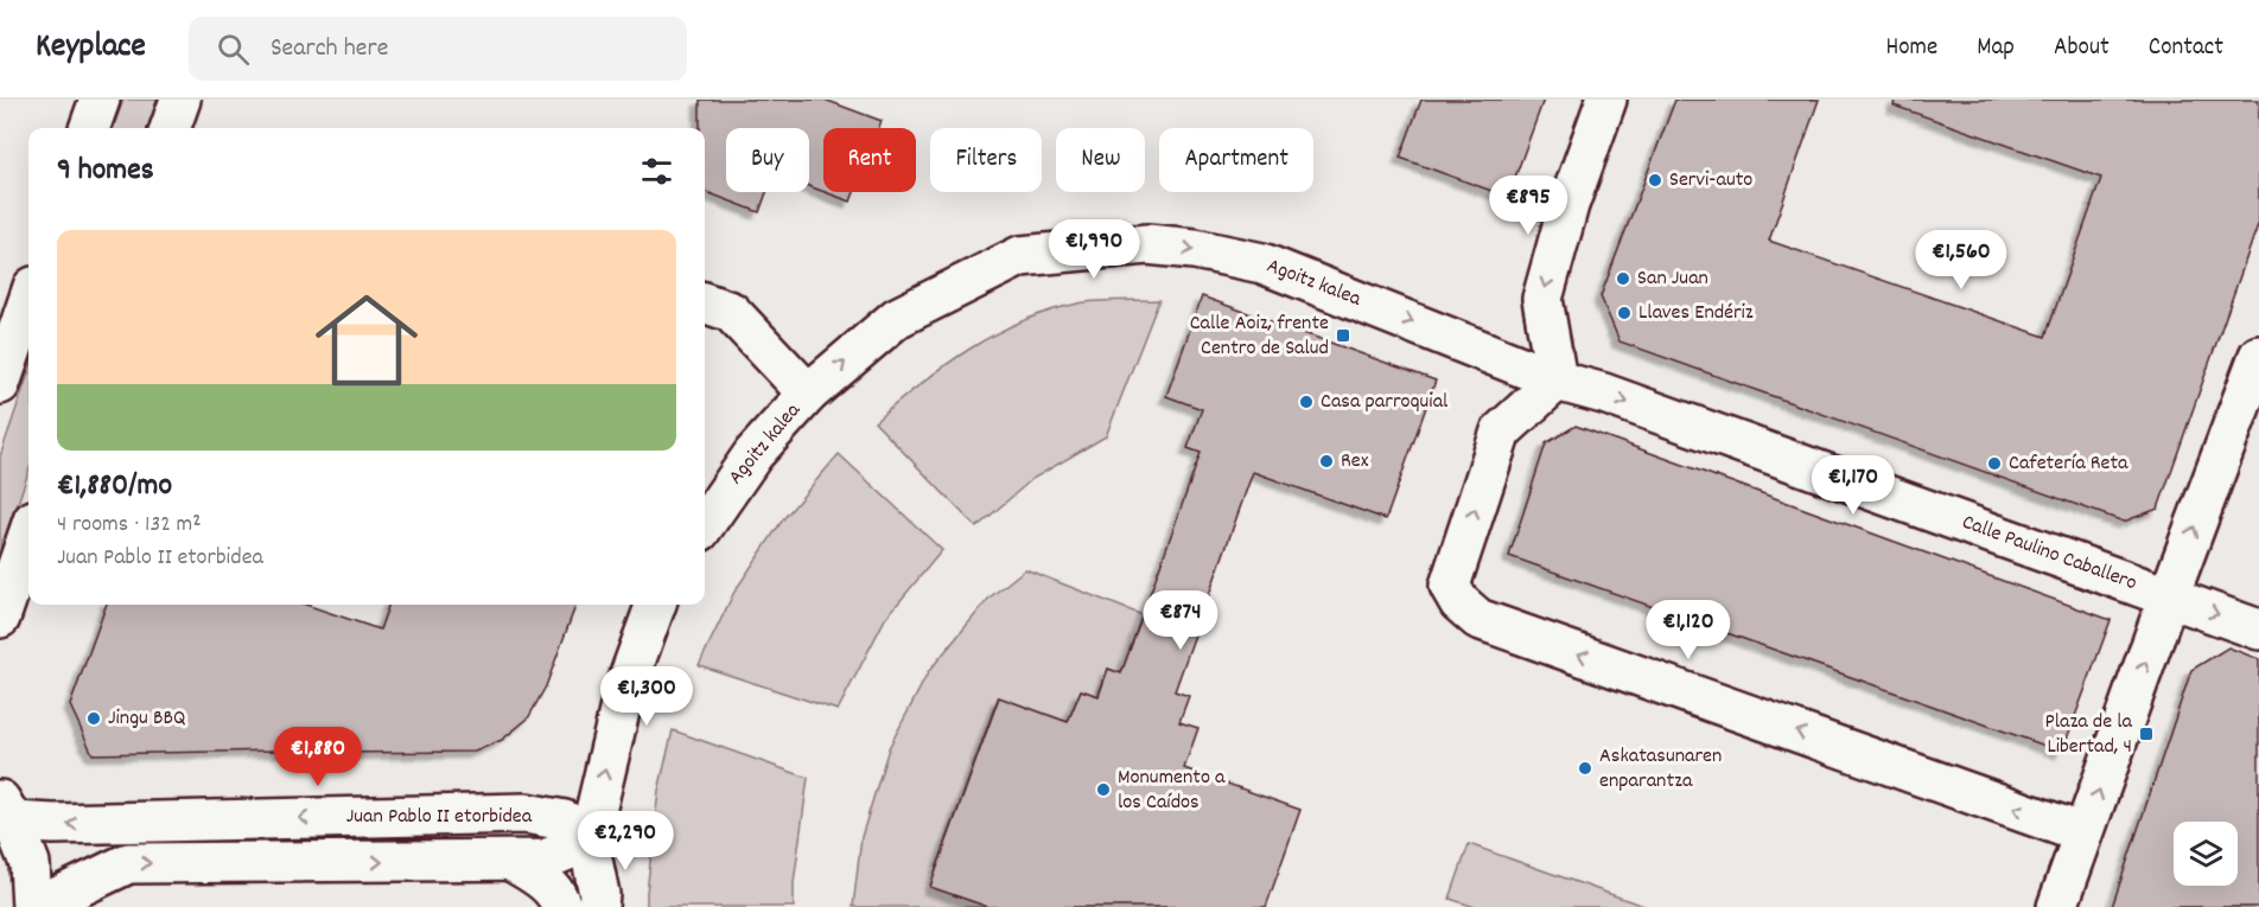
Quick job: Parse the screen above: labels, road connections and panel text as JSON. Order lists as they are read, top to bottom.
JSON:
{
  "streets": {
    "street": ["Agoitz kalea", "Calle Paulino Caballero", "Juan Pablo II etorbidea"]
  },
  "crossings": [
    ["Agoitz kalea", "Calle Paulino Caballero"]
  ],
  "one_way": ["Agoitz kalea", "Calle Paulino Caballero"],
  "places": {
    "other": [
      "Servi-auto",
      "San Juan",
      "Llaves Endériz",
      "Casa parroquial",
      "Rex",
      "Cafetería Reta",
      "Jingu BBQ",
      "Askatasunaren enparantza",
      "Monumento a los Caídos"
    ],
    "transit": ["Calle Aoiz, frente Centro de Salud", "Plaza de la Libertad, 4"]
  },
  "page": {
    "header": "Keyplace",
    "search": "Search here",
    "nav": [
      "Home",
      "Map",
      "About",
      "Contact"
    ],
    "chip": [
      "Buy",
      "Rent",
      "Filters",
      "New",
      "Apartment"
    ],
    "heading": "9 homes",
    "price": [
      "€895",
      "€1,990",
      "€1,560",
      "€1,170",
      "€874",
      "€1,120",
      "€1,300",
      "€1,880",
      "€2,290"
    ],
    "list": [
      {
        "name": "€1,880/mo",
        "note": "4 rooms · 132 m² · Juan Pablo II etorbidea"
      }
    ]
  }
}
